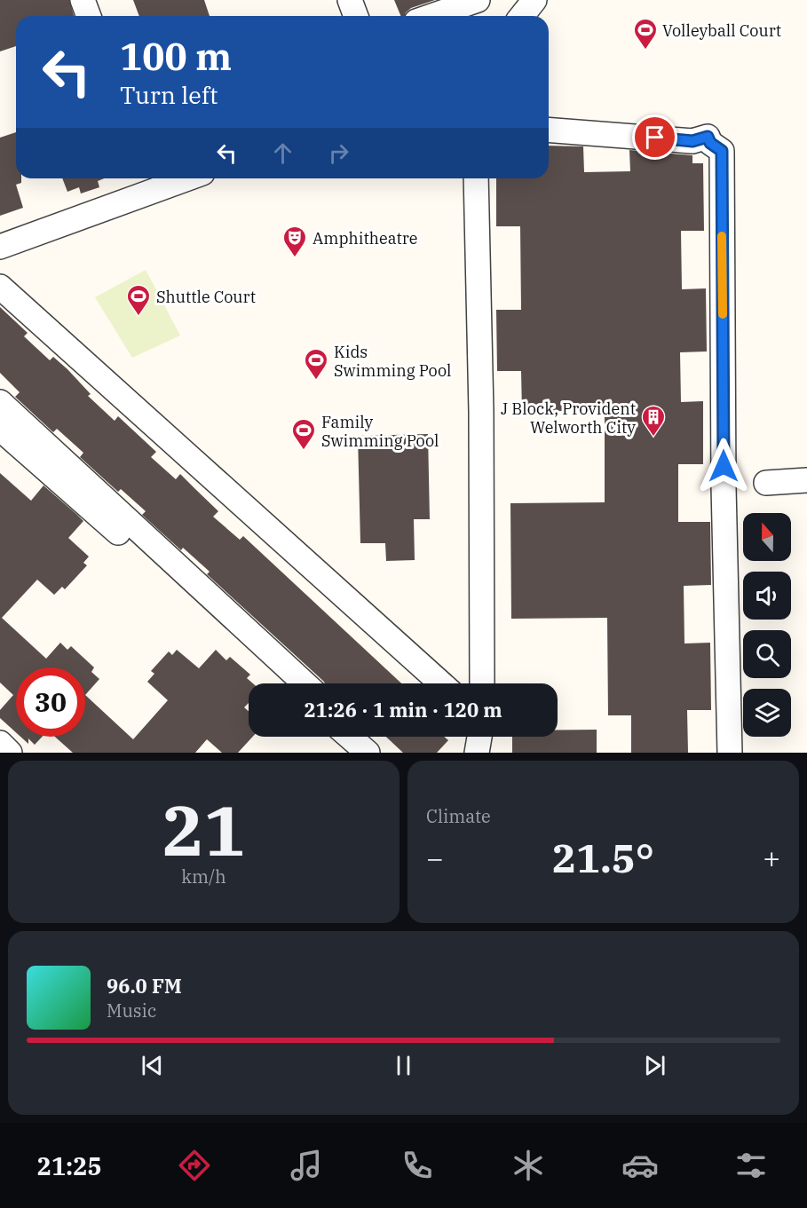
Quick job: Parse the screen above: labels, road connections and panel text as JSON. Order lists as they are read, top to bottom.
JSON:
{
  "places": {
    "sports": [
      "Volleyball Court",
      "Shuttle Court",
      "Kids Swimming Pool",
      "Family Swimming Pool"
    ],
    "theatre": ["Amphitheatre"],
    "building": ["J Block, Provident Welworth City"]
  },
  "north": "top",
  "page": {
    "turn": ["100 m", "Turn left"],
    "limit": "30",
    "trip": "21:26 · 1 min · 120 m",
    "tile": [
      ["21", "km/h"],
      "Climate"
    ],
    "heat": ["−", "21.5°", "+"],
    "song": ["96.0 FM", "Music"],
    "tabs": "21:25"
  }
}
